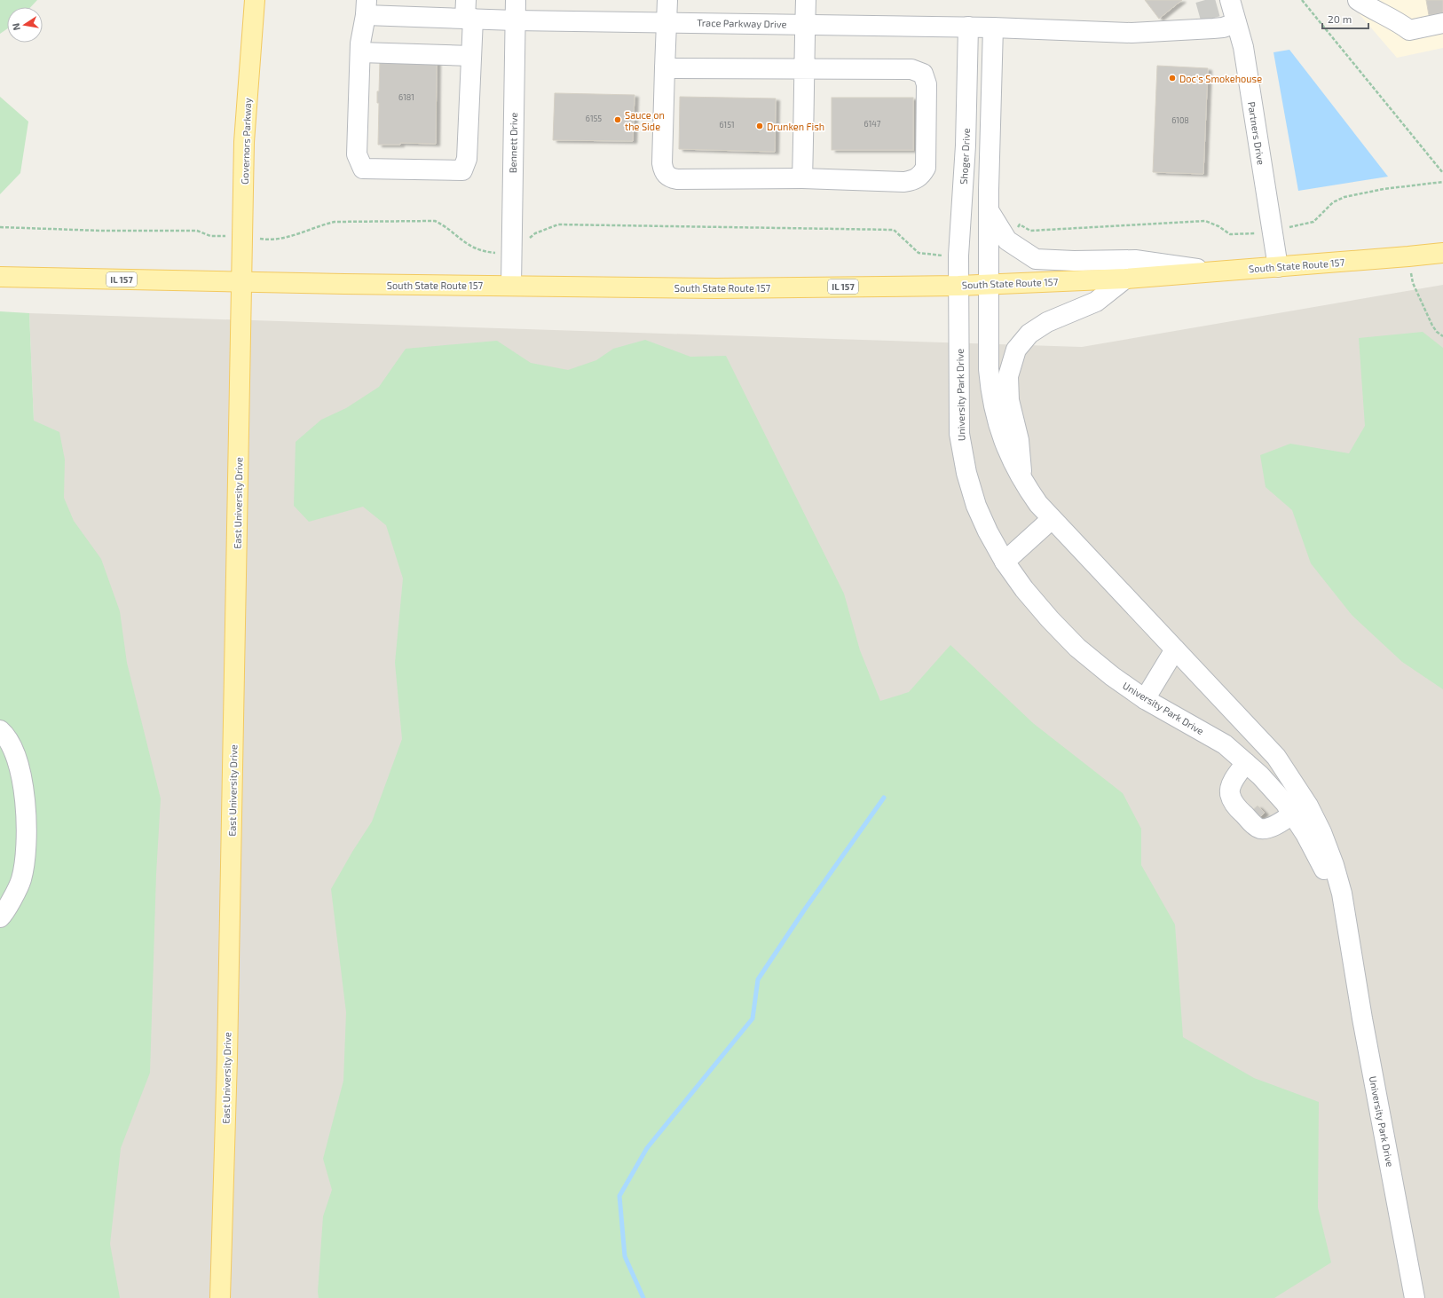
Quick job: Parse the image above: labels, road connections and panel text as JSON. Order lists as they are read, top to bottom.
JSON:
{
  "streets": {
    "main road": [
      "Governors Parkway",
      "South State Route 157",
      "IL 157",
      "East University Drive"
    ],
    "street": [
      "Trace Parkway Drive",
      "Partners Drive",
      "Bennett Drive",
      "Shoger Drive",
      "University Park Drive"
    ]
  },
  "crossings": [
    ["Trace Parkway Drive", "Partners Drive"],
    ["Trace Parkway Drive", "Bennett Drive"],
    ["Trace Parkway Drive", "Shoger Drive"],
    ["Partners Drive", "South State Route 157"],
    ["Governors Parkway", "South State Route 157"],
    ["Governors Parkway", "East University Drive"],
    ["Bennett Drive", "South State Route 157"],
    ["Shoger Drive", "South State Route 157"],
    ["Shoger Drive", "University Park Drive"],
    ["South State Route 157", "University Park Drive"],
    ["South State Route 157", "East University Drive"]
  ],
  "places": ["Doc's Smokehouse", "Sauce on the Side", "Drunken Fish"],
  "house_numbers": [
    "6181",
    "6155",
    "6108",
    "6147",
    "6151"
  ],
  "scale_bar": "20 m",
  "north": "left"
}
